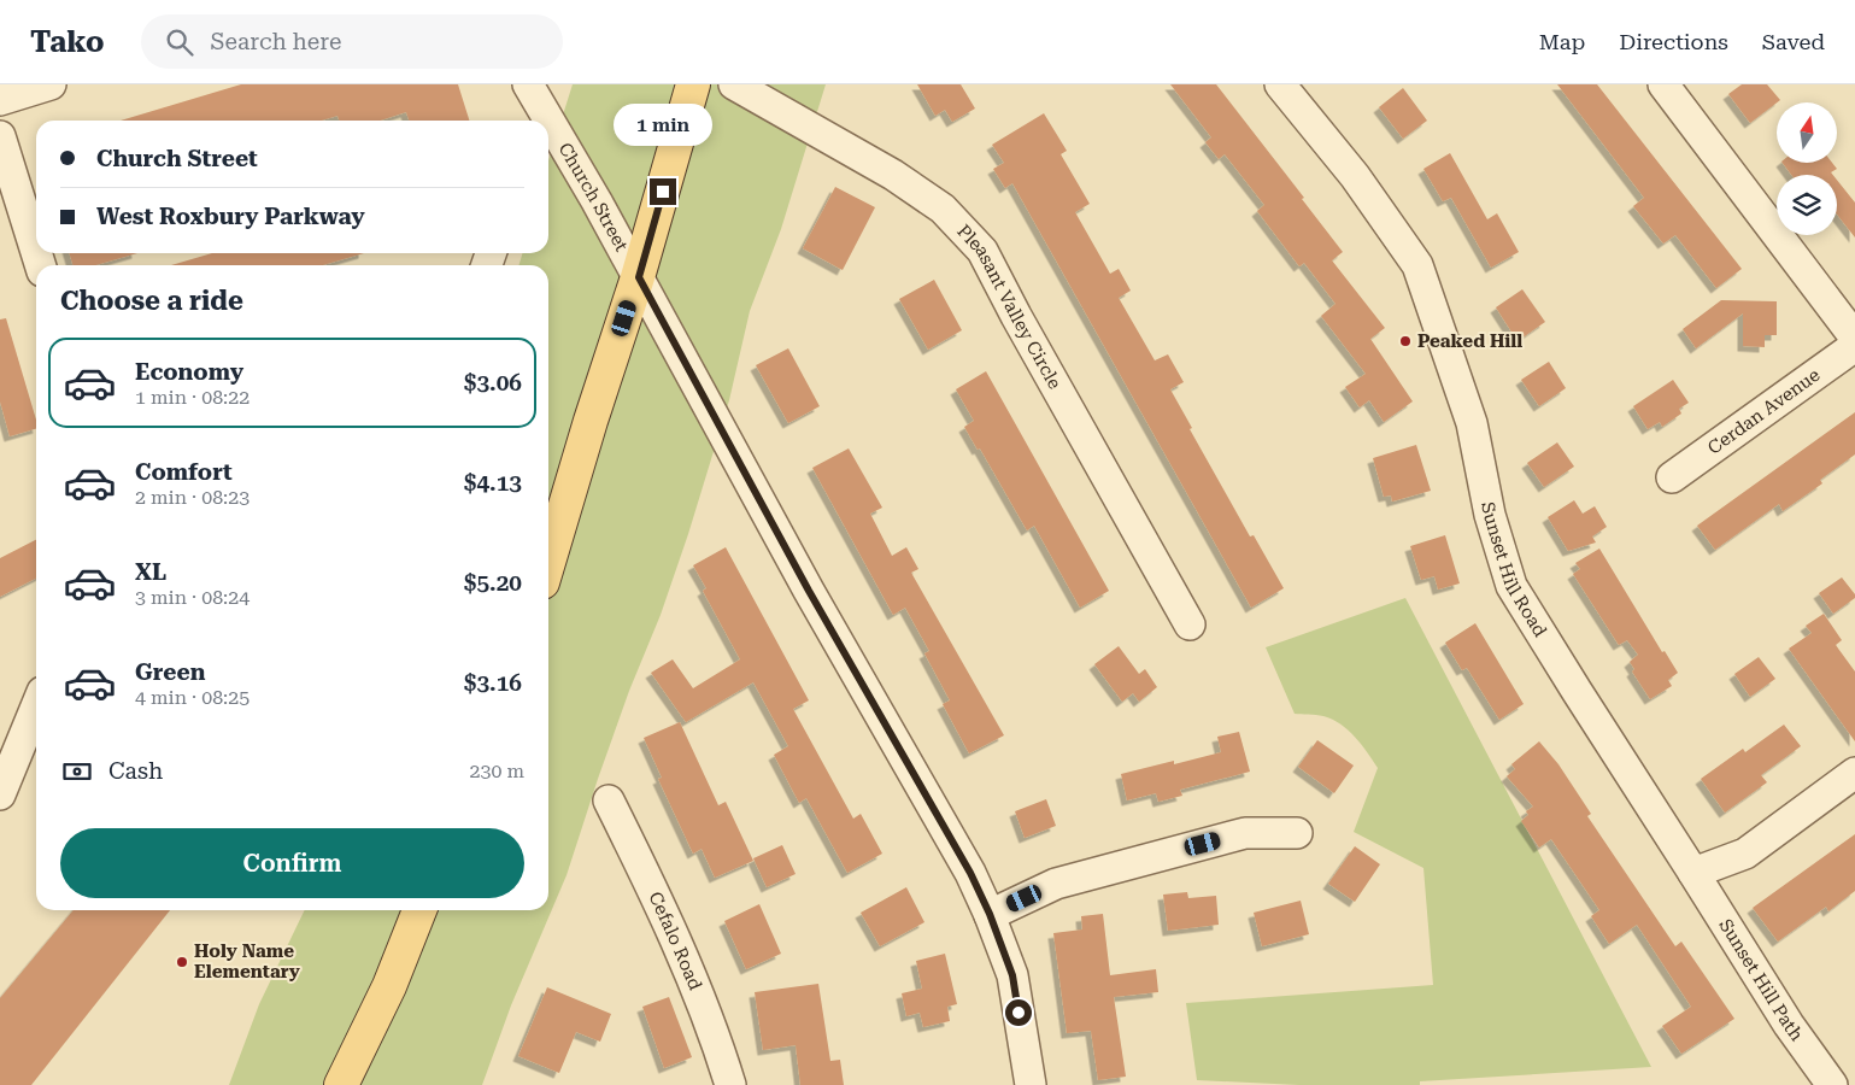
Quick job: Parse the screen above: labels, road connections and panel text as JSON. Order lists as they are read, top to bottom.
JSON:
{
  "streets": {
    "street": [
      "Church Street",
      "Pleasant Valley Circle",
      "Cerdan Avenue",
      "Sunset Hill Road",
      "Cefalo Road",
      "Sunset Hill Path"
    ]
  },
  "crossings": [
    ["Sunset Hill Road", "Sunset Hill Path"]
  ],
  "places": ["Peaked Hill", "Holy Name Elementary"],
  "north": "top",
  "page": {
    "header": "Tako",
    "search": "Search here",
    "nav": ["Map", "Directions", "Saved"],
    "bubble": "1 min",
    "banner": ["Church Street", "West Roxbury Parkway"],
    "heading": "Choose a ride",
    "list": [
      {
        "name": "Economy",
        "note": "1 min · 08:22",
        "value": "$3.06"
      },
      {
        "name": "Comfort",
        "note": "2 min · 08:23",
        "value": "$4.13"
      },
      {
        "name": "XL",
        "note": "3 min · 08:24",
        "value": "$5.20"
      },
      {
        "name": "Green",
        "note": "4 min · 08:25",
        "value": "$3.16"
      }
    ],
    "pay": ["Cash", "230 m"],
    "buttons": "Confirm"
  }
}
